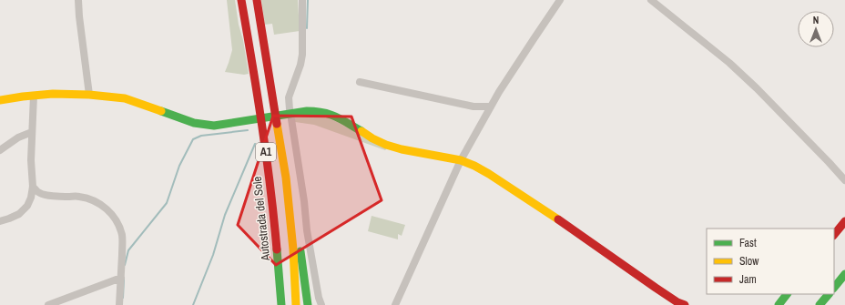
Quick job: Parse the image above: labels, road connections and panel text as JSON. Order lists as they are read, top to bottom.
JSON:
{
  "streets": {
    "main road": ["A1", "Autostrada del Sole"]
  },
  "legend": ["Fast", "Slow", "Jam"],
  "north": "top"
}
